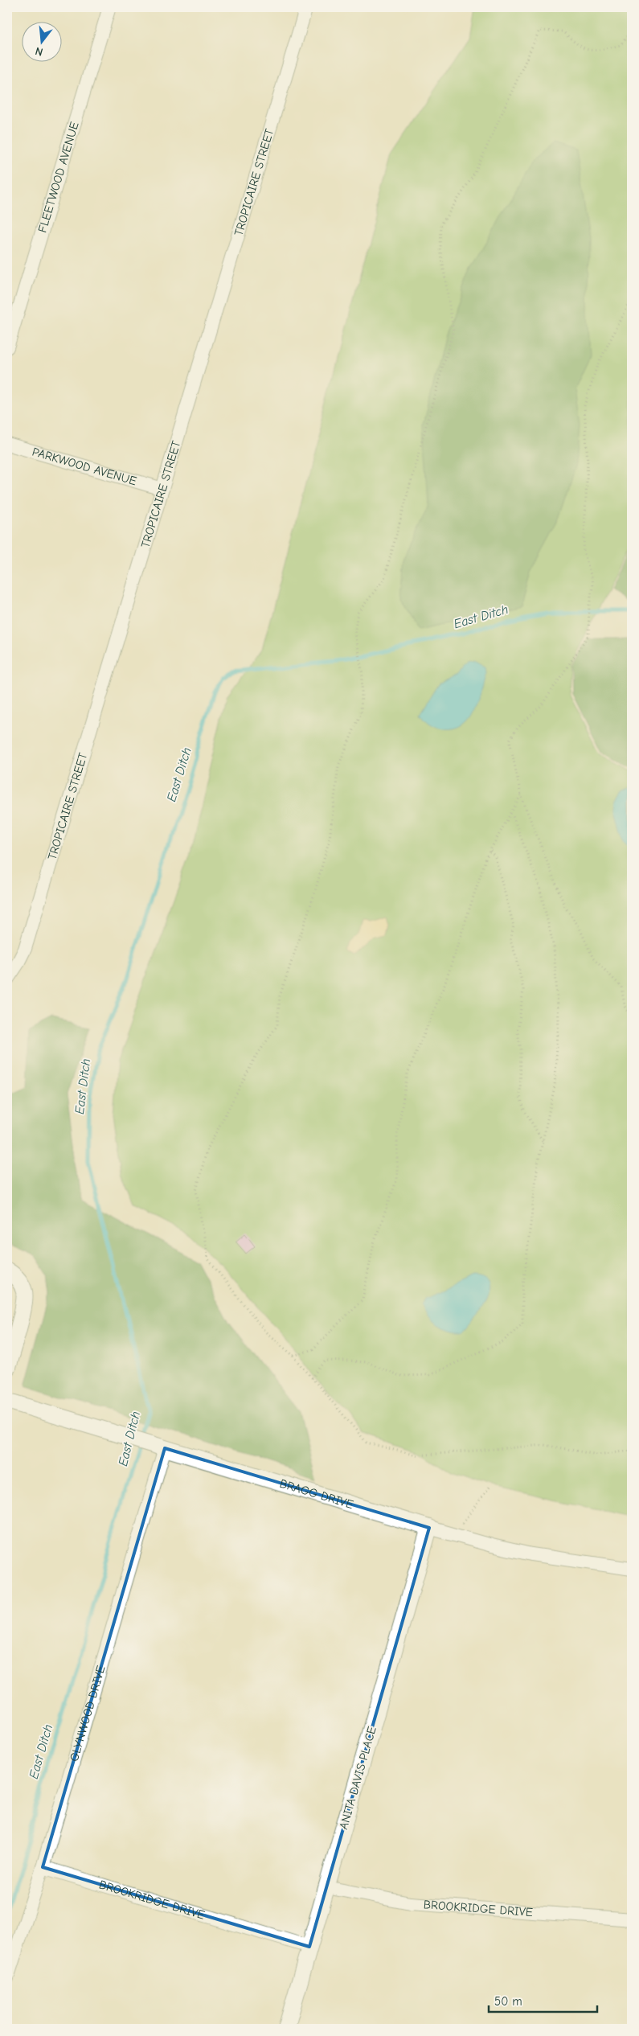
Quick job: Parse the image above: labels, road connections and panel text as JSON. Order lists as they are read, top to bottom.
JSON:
{
  "streets": {
    "street": [
      "FLEETWOOD AVENUE",
      "TROPICAIRE STREET",
      "PARKWOOD AVENUE",
      "BRAGG DRIVE",
      "GLYNWOOD DRIVE",
      "ANITA DAVIS PLACE",
      "BROOKRIDGE DRIVE"
    ]
  },
  "crossings": [
    ["TROPICAIRE STREET", "PARKWOOD AVENUE"],
    ["BRAGG DRIVE", "GLYNWOOD DRIVE"],
    ["BRAGG DRIVE", "ANITA DAVIS PLACE"],
    ["GLYNWOOD DRIVE", "BROOKRIDGE DRIVE"],
    ["ANITA DAVIS PLACE", "BROOKRIDGE DRIVE"]
  ],
  "water": ["East Ditch"],
  "scale_bar": "50 m",
  "north": "bottom"
}
